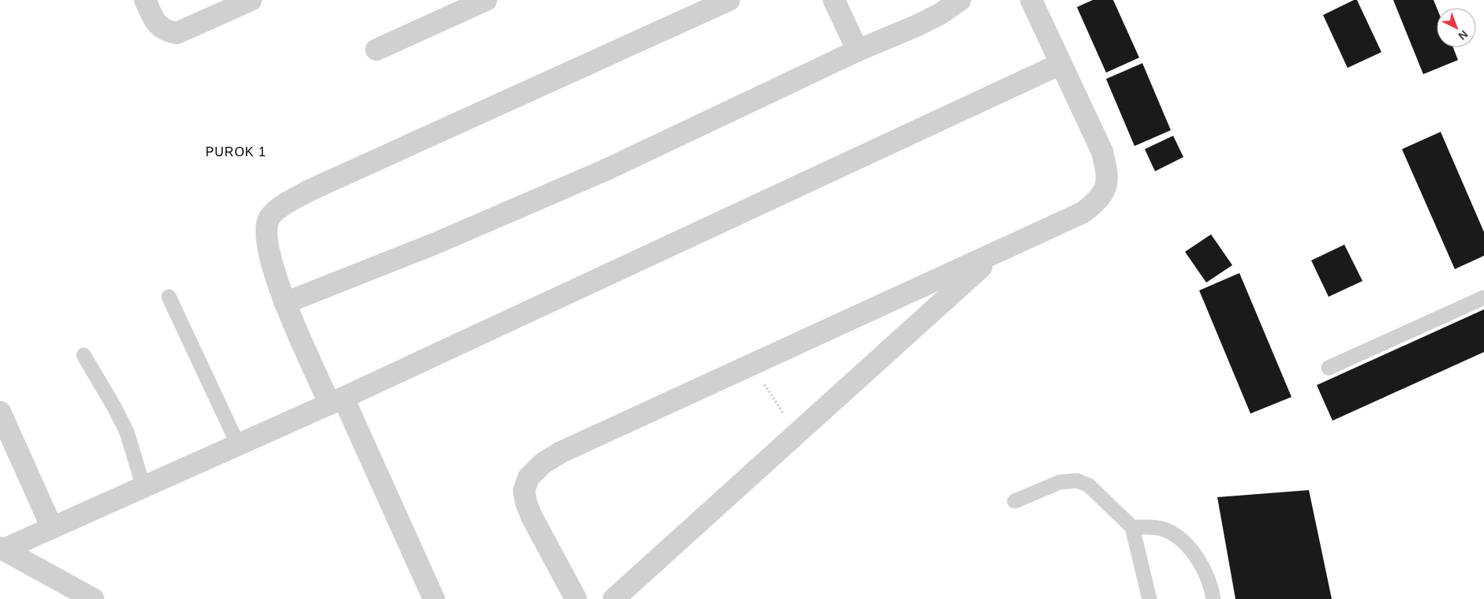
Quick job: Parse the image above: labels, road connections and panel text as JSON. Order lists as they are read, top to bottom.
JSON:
{
  "districts": ["PUROK 1"],
  "north": "bottom right"
}
